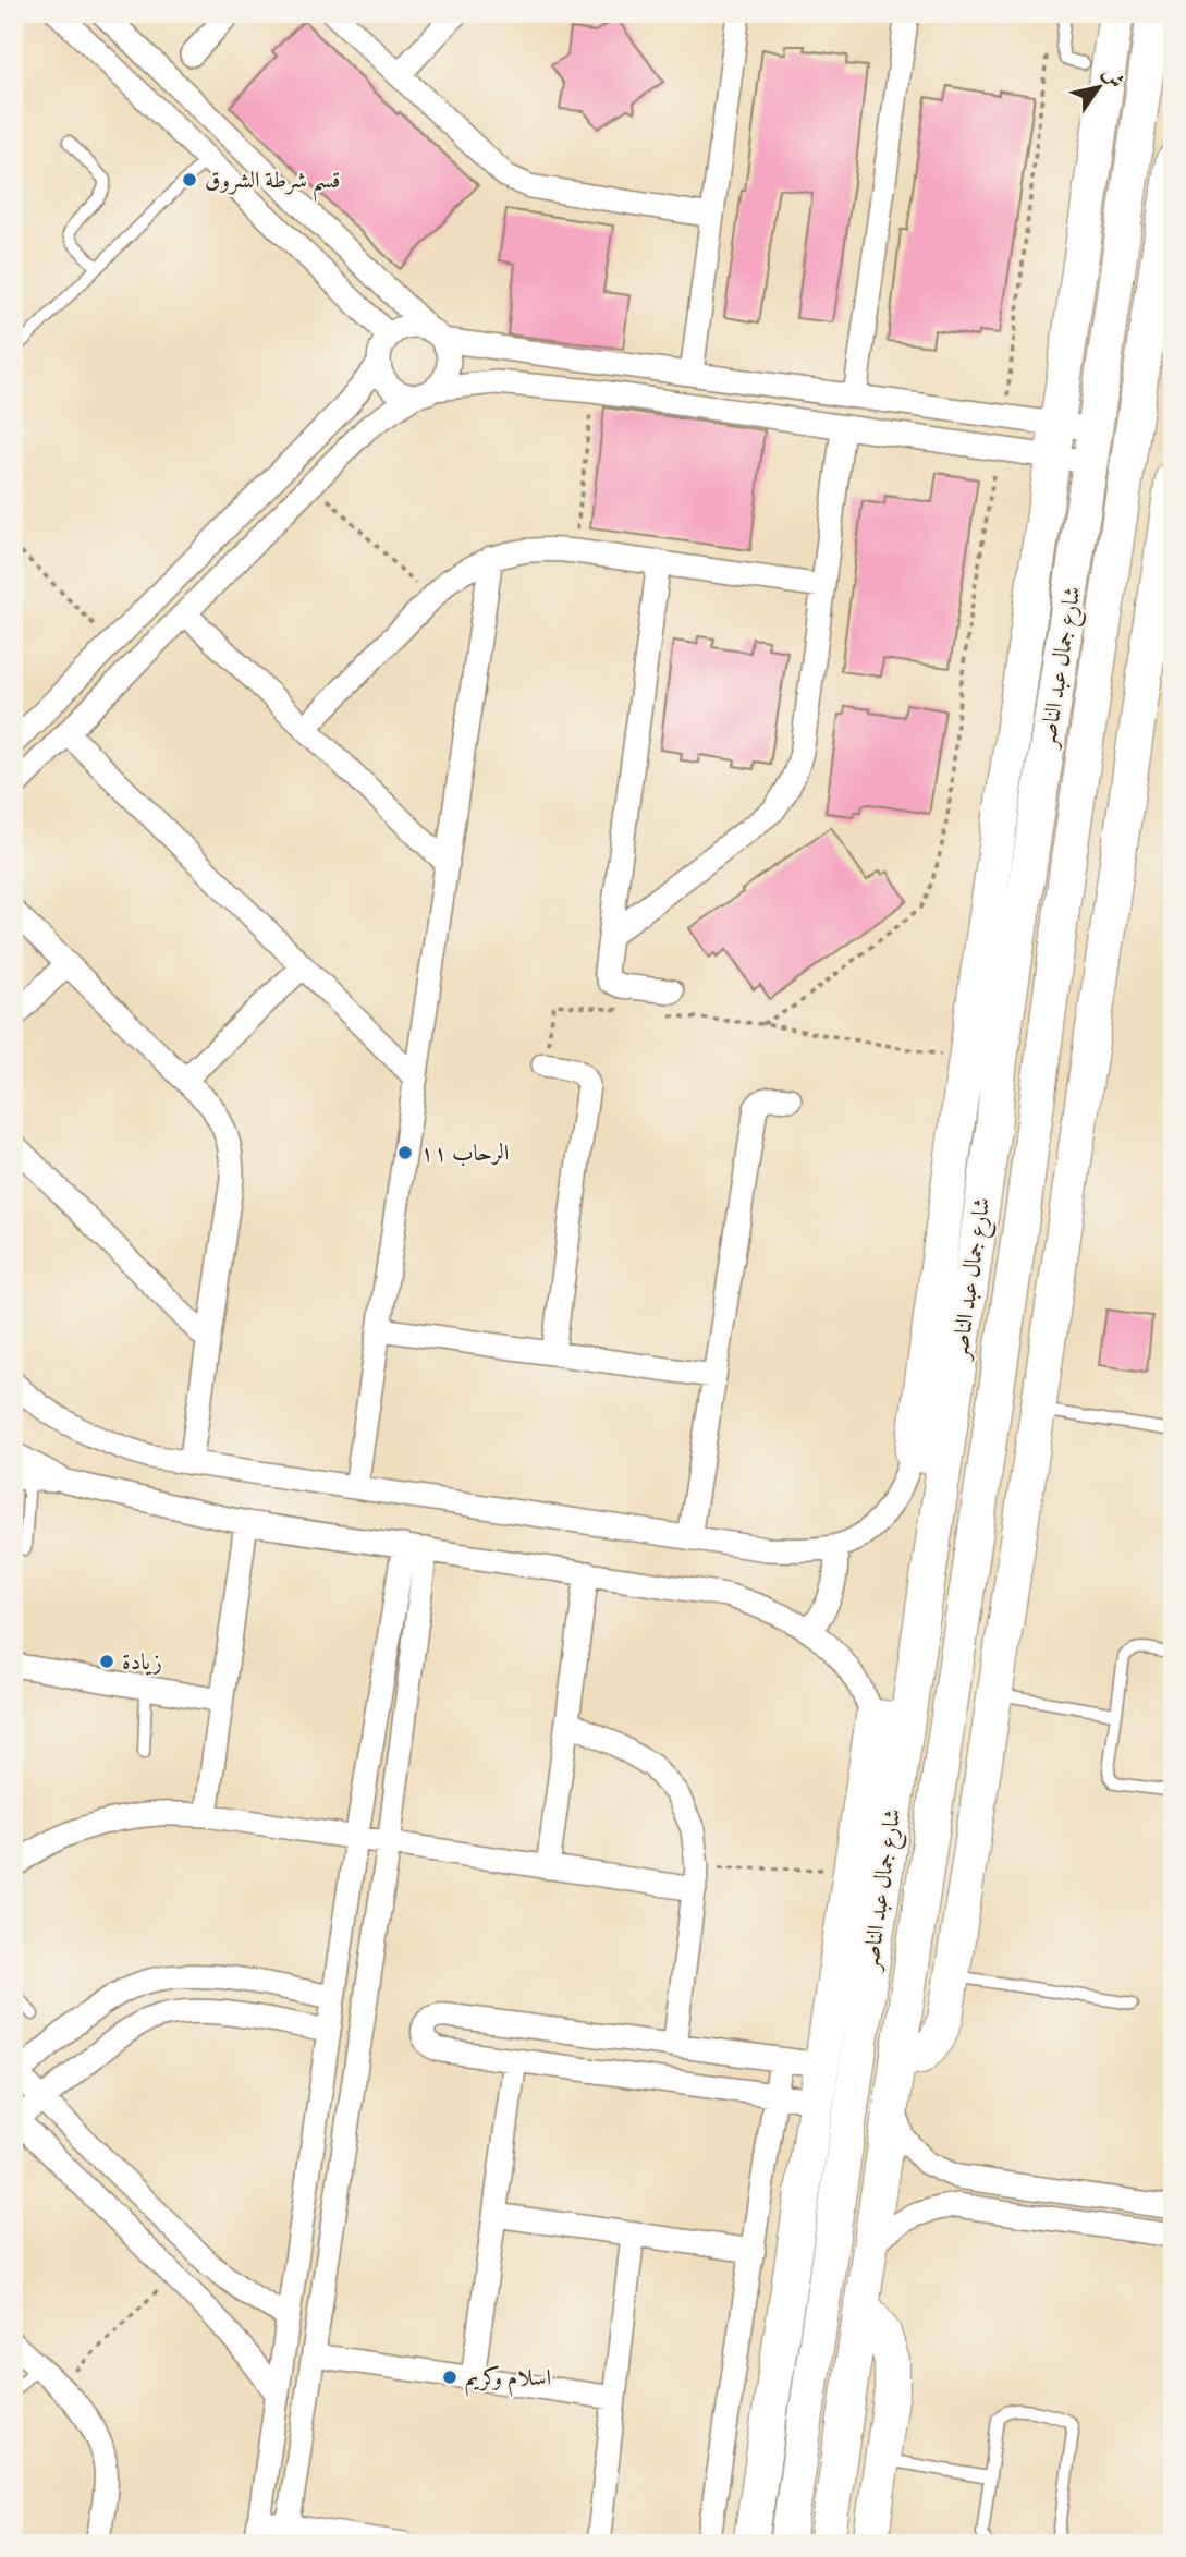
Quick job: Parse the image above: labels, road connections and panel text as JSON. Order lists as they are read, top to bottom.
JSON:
{
  "streets": {
    "main road": ["شارع جمال عبد الناصر"]
  },
  "places": [
    "قسم شرطة الشروق",
    "الرحاب ١١",
    "زيادة",
    "اسلام وكريم"
  ],
  "north": "top right"
}
